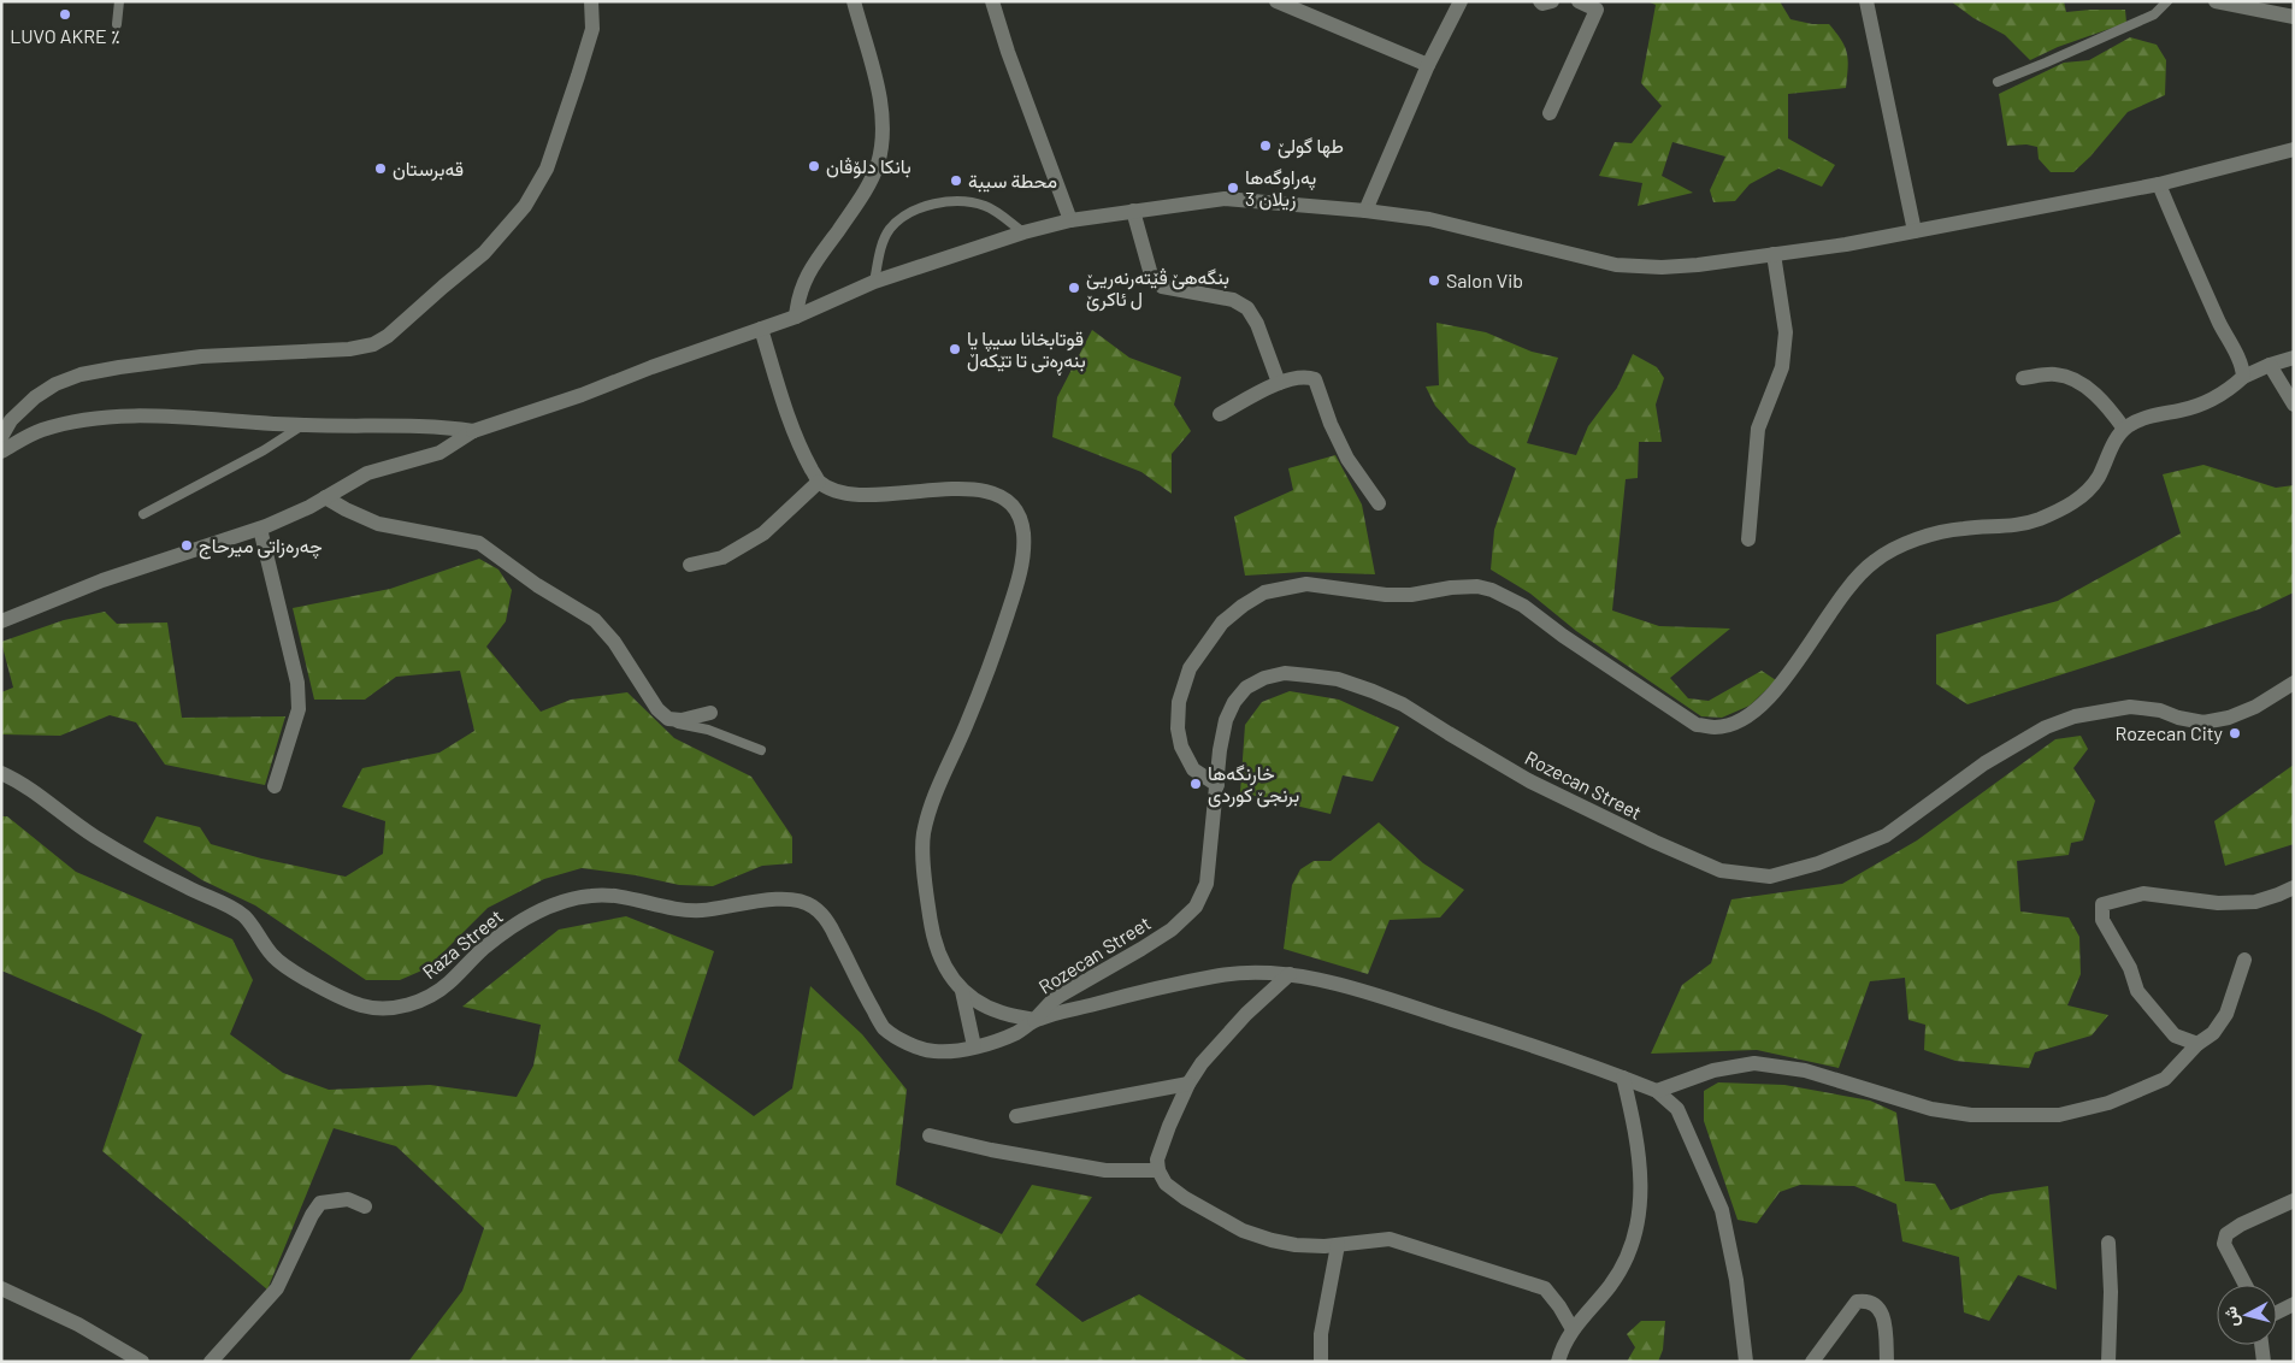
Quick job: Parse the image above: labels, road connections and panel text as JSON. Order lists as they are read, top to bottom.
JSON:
{
  "streets": {
    "street": ["Rozecan Street", "Raza Street"]
  },
  "crossings": [
    ["Rozecan Street", "Raza Street"]
  ],
  "places": [
    "LUVO AKRE ٪",
    "طها گولێ",
    "بانکا دلۆڤان",
    "قەبرستان",
    "محطة سيبة",
    "پەراوگەها زیلان 3",
    "Salon Vib",
    "بنگەهێ ڤێتەرنەریێ ل ئاکرێ",
    "قوتابخانا سیپا یا بنەڕەتی تا تێکەڵ",
    "چەرەزاتی میرحاج",
    "Rozecan City",
    "خارنگەها برنجێ کوردی"
  ],
  "north": "left"
}
